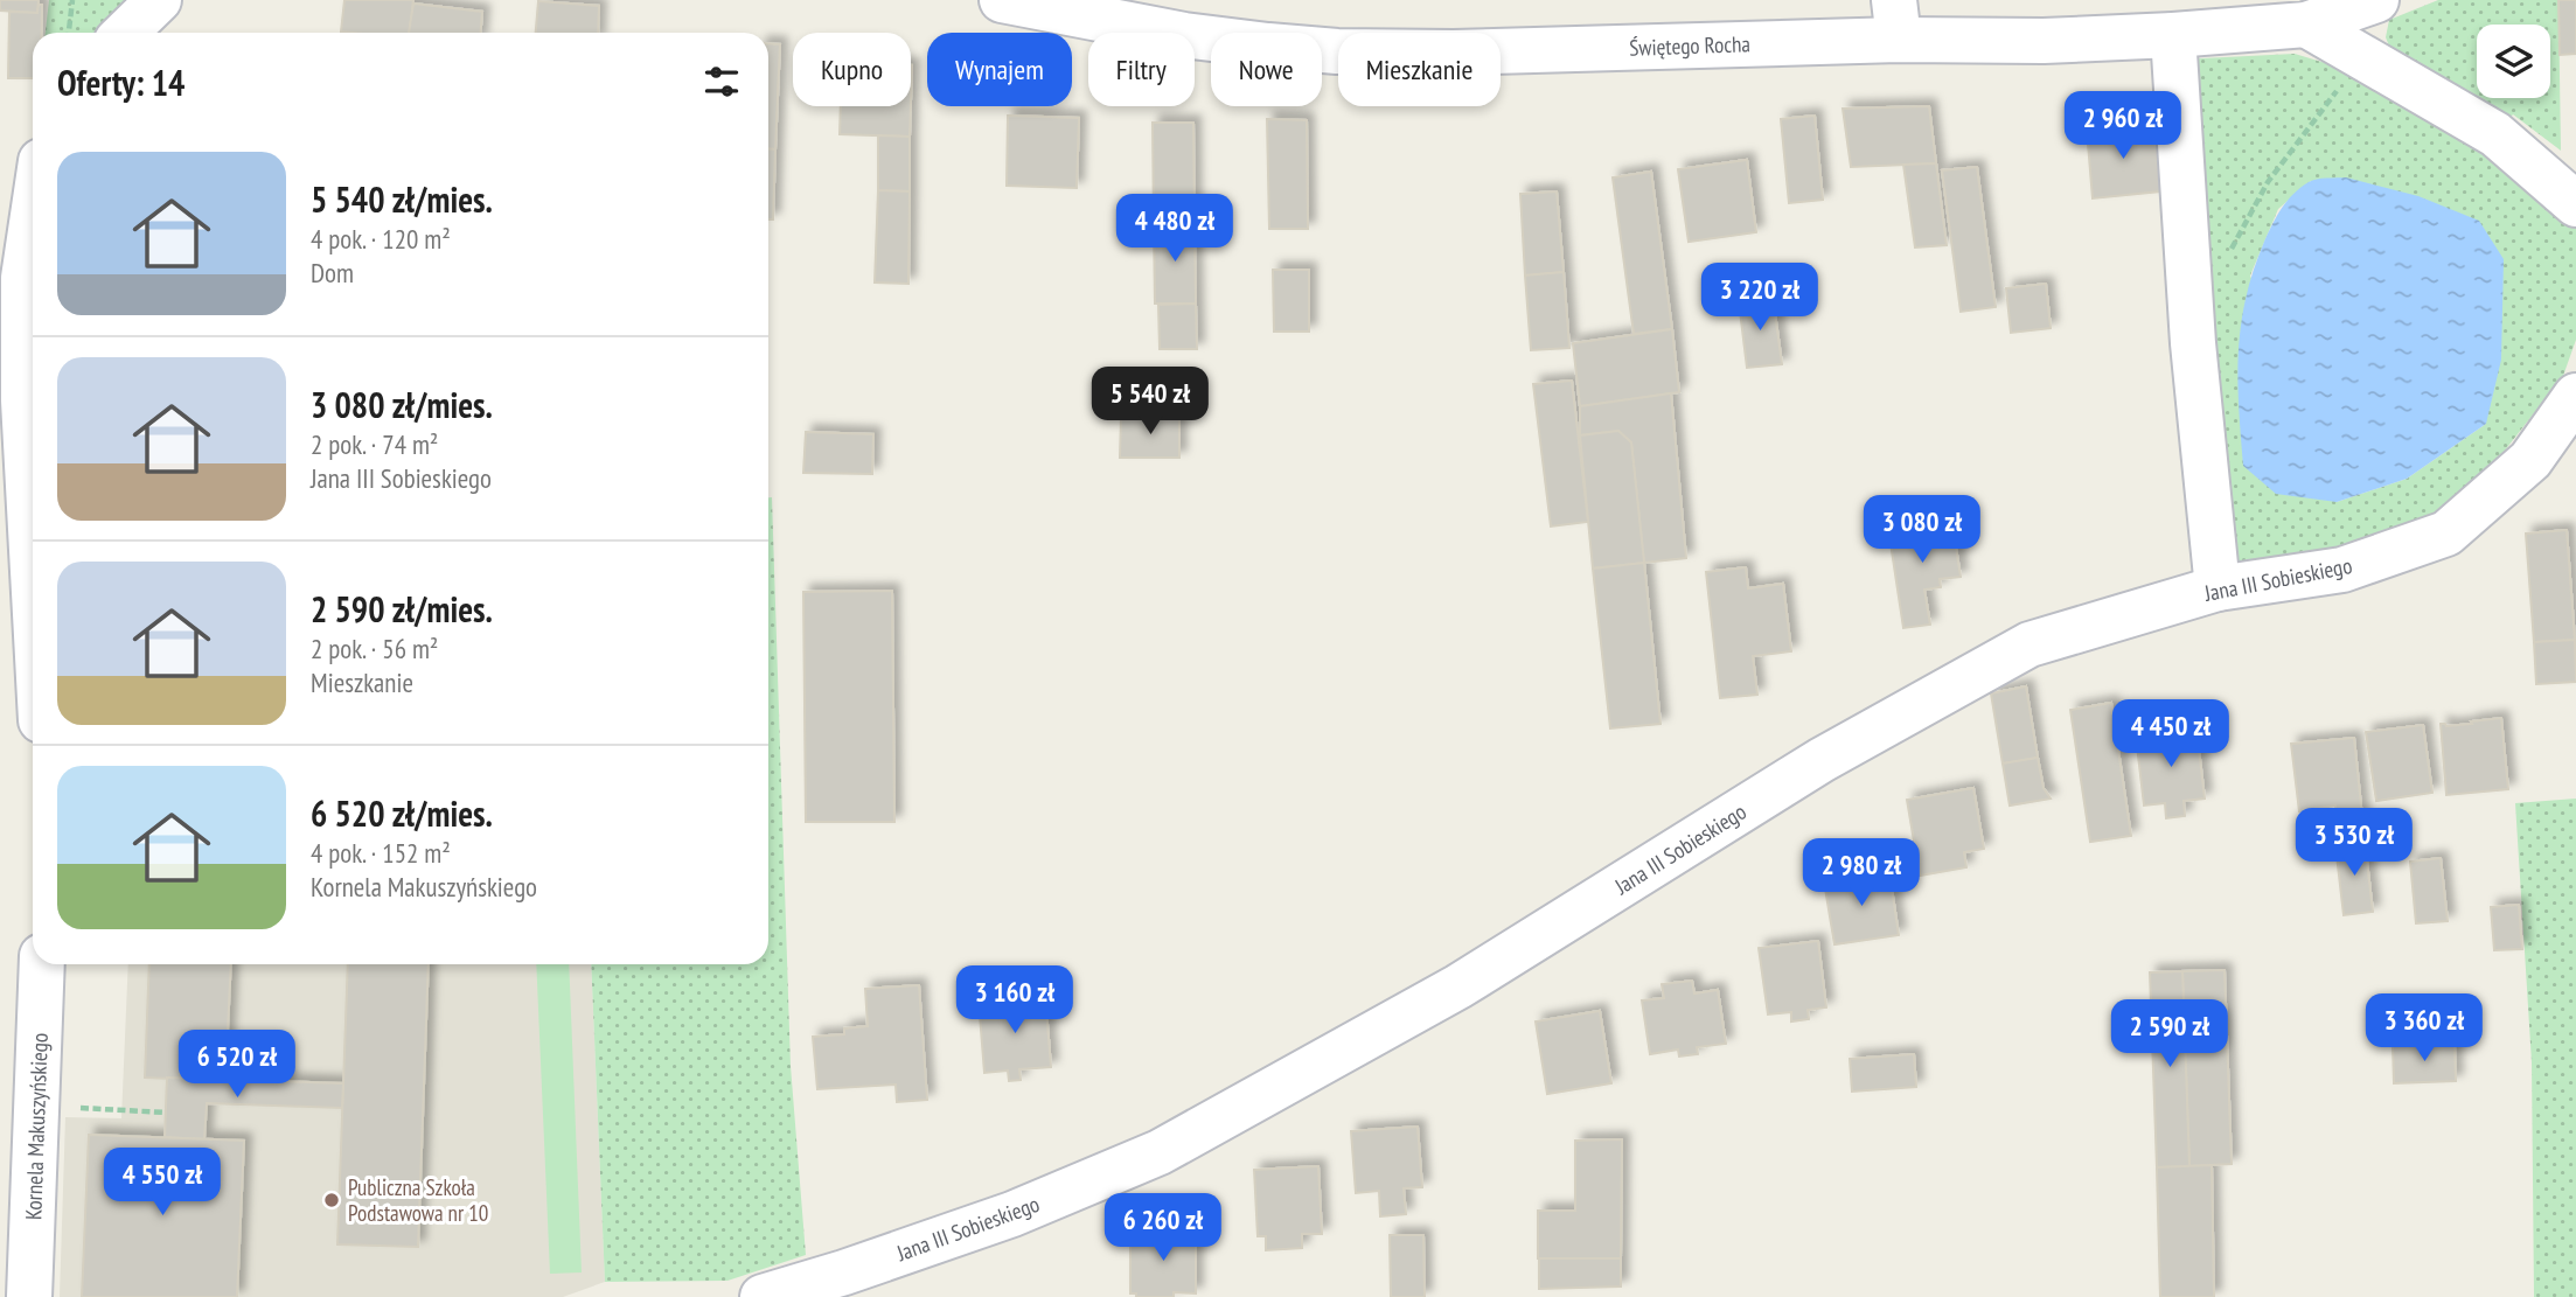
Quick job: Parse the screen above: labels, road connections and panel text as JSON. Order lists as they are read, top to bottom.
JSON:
{
  "streets": {
    "street": ["Świętego Rocha", "Jana III Sobieskiego", "Kornela Makuszyńskiego"]
  },
  "places": ["Publiczna Szkoła Podstawowa nr 10"],
  "page": {
    "chip": [
      "Kupno",
      "Wynajem",
      "Filtry",
      "Nowe",
      "Mieszkanie"
    ],
    "heading": "Oferty: 14",
    "price": [
      "2 960 zł",
      "4 480 zł",
      "3 220 zł",
      "5 540 zł",
      "3 080 zł",
      "4 450 zł",
      "3 530 zł",
      "2 980 zł",
      "3 160 zł",
      "3 360 zł",
      "2 590 zł",
      "6 520 zł",
      "4 550 zł",
      "6 260 zł"
    ],
    "list": [
      {
        "name": "5 540 zł/mies.",
        "note": "4 pok. · 120 m² · Dom"
      },
      {
        "name": "3 080 zł/mies.",
        "note": "2 pok. · 74 m² · Jana III Sobieskiego"
      },
      {
        "name": "2 590 zł/mies.",
        "note": "2 pok. · 56 m² · Mieszkanie"
      },
      {
        "name": "6 520 zł/mies.",
        "note": "4 pok. · 152 m² · Kornela Makuszyńskiego"
      }
    ]
  }
}
